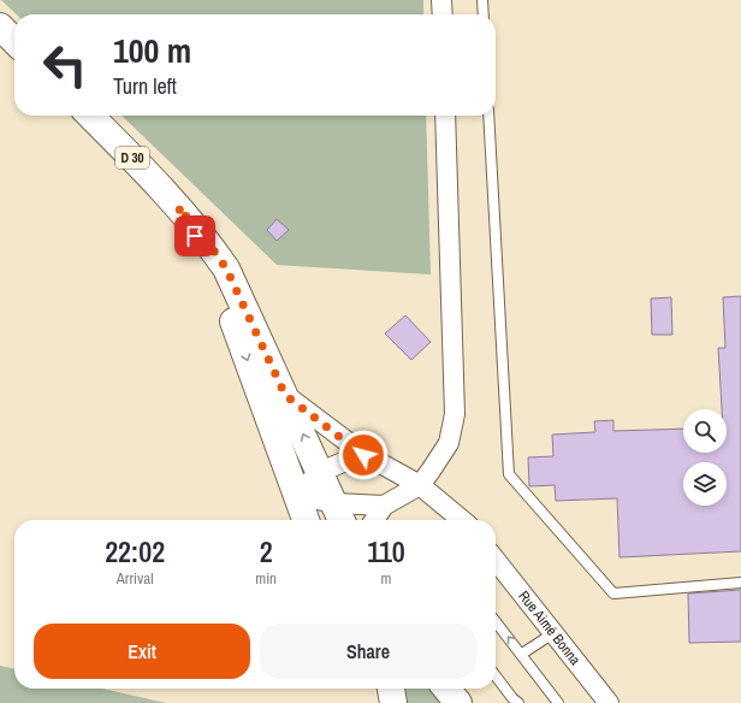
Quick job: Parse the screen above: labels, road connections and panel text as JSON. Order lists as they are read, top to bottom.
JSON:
{
  "streets": {
    "main road": ["D 30"],
    "street": ["Rue Aimé Bonna"]
  },
  "page": {
    "turn": ["100 m", "Turn left"],
    "eta": [
      "22:02",
      "Arrival",
      "2",
      "min",
      "110",
      "m"
    ],
    "buttons": ["Exit", "Share"]
  }
}
